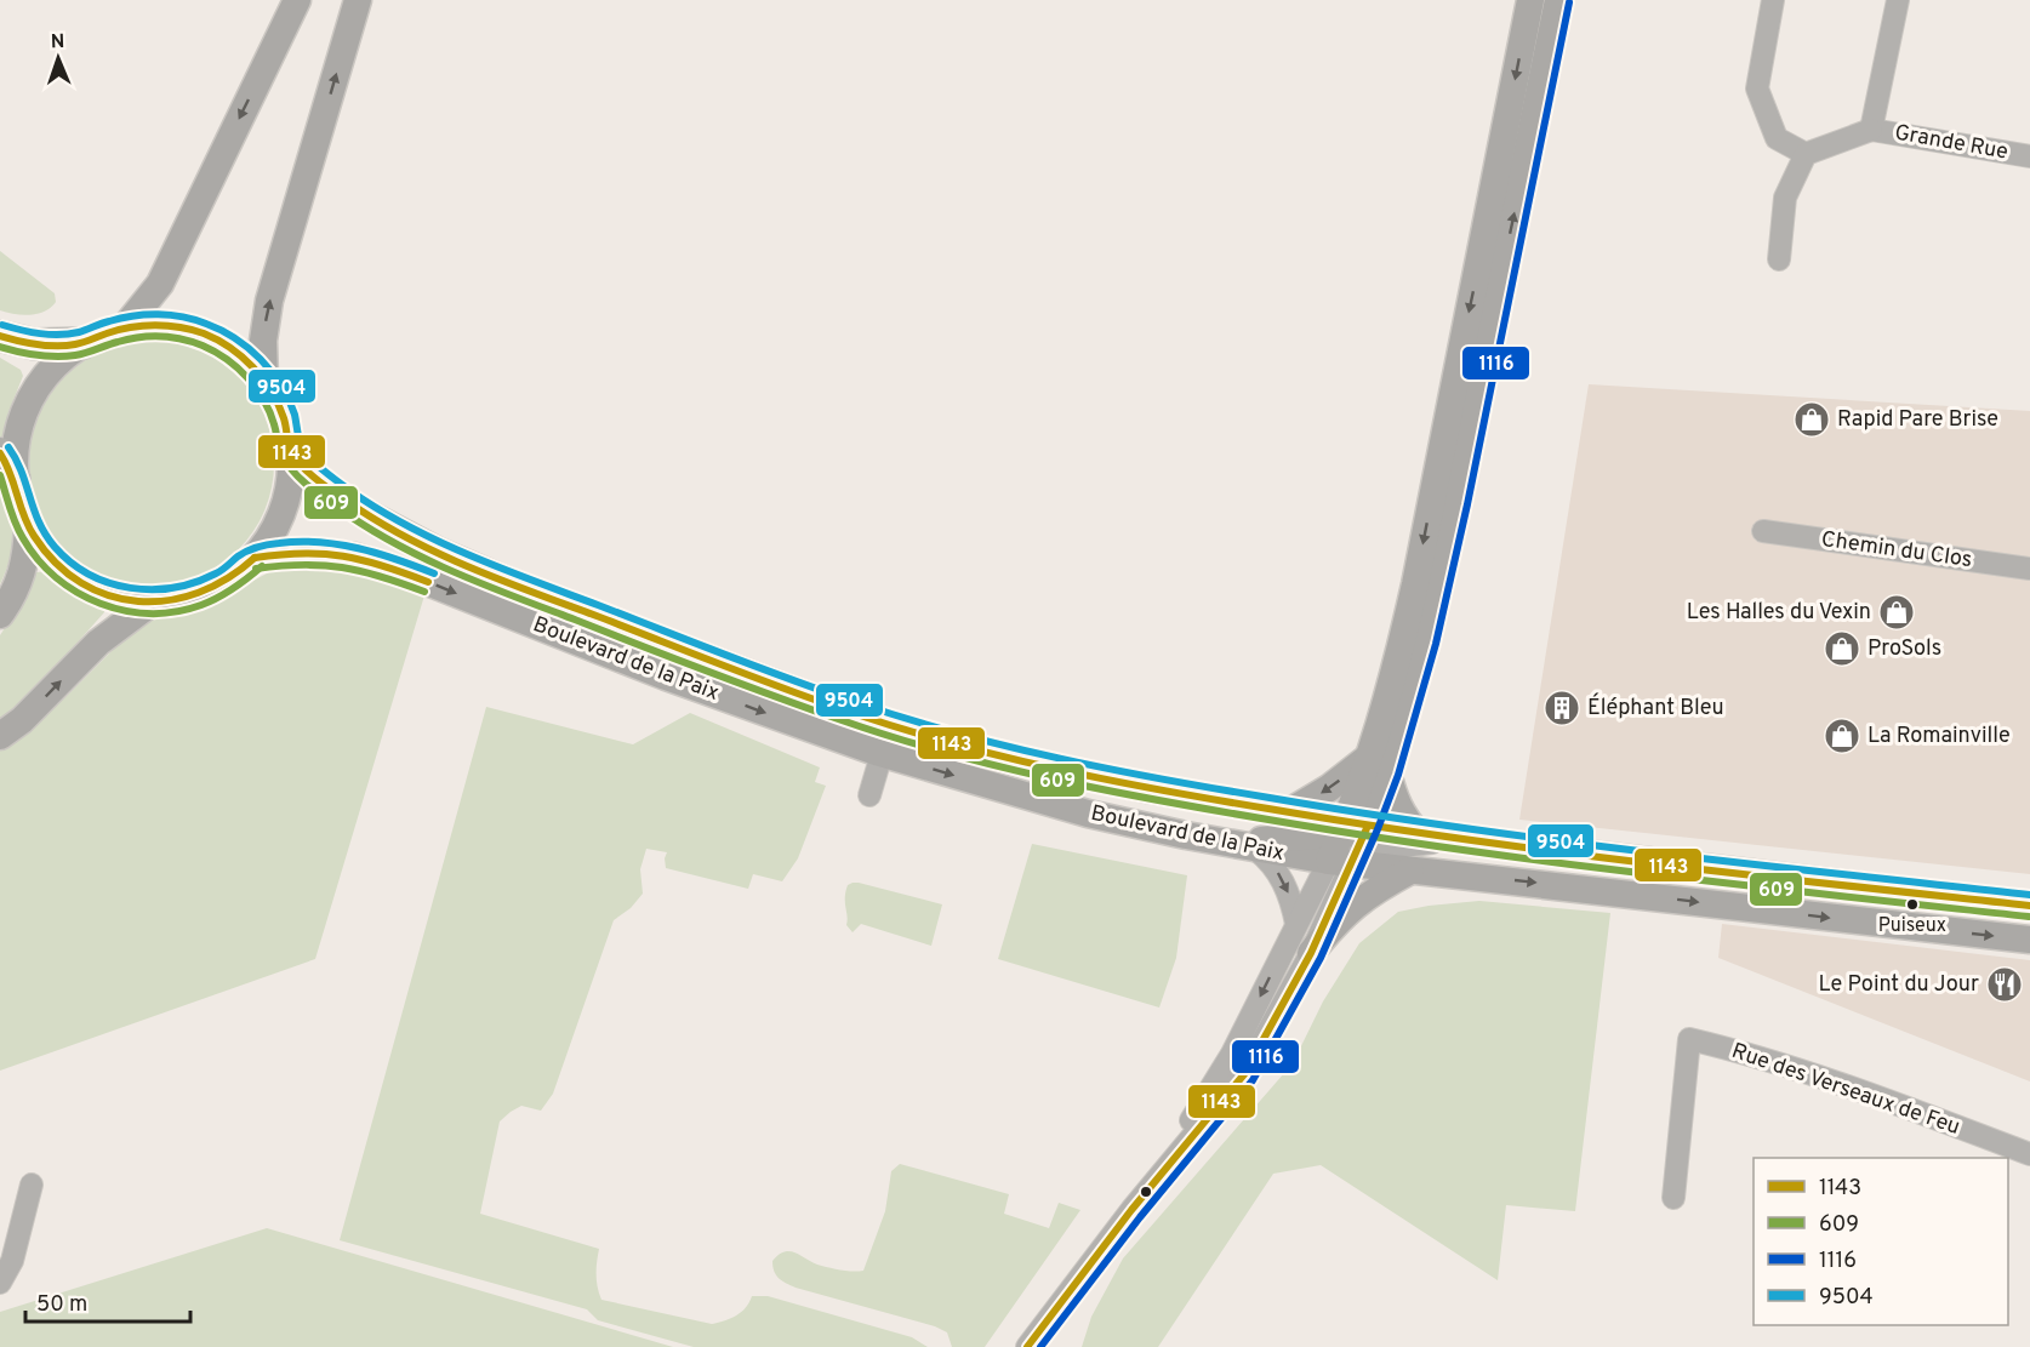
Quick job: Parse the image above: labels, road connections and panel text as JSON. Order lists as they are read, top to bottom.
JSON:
{
  "streets": {
    "main road": ["Boulevard de la Paix"],
    "street": ["Grande Rue", "Chemin du Clos", "Rue des Verseaux de Feu"]
  },
  "places": {
    "shop": [
      "Rapid Pare Brise",
      "Les Halles du Vexin",
      "ProSols",
      "La Romainville"
    ],
    "building": ["Éléphant Bleu"],
    "other": ["Puiseux"],
    "restaurant": ["Le Point du Jour"]
  },
  "lines": [
    "transit line 1116",
    "transit line 9504",
    "transit line 1143",
    "transit line 609"
  ],
  "legend": [
    "1143",
    "609",
    "1116",
    "9504"
  ],
  "scale_bar": "50 m",
  "north": "top"
}
